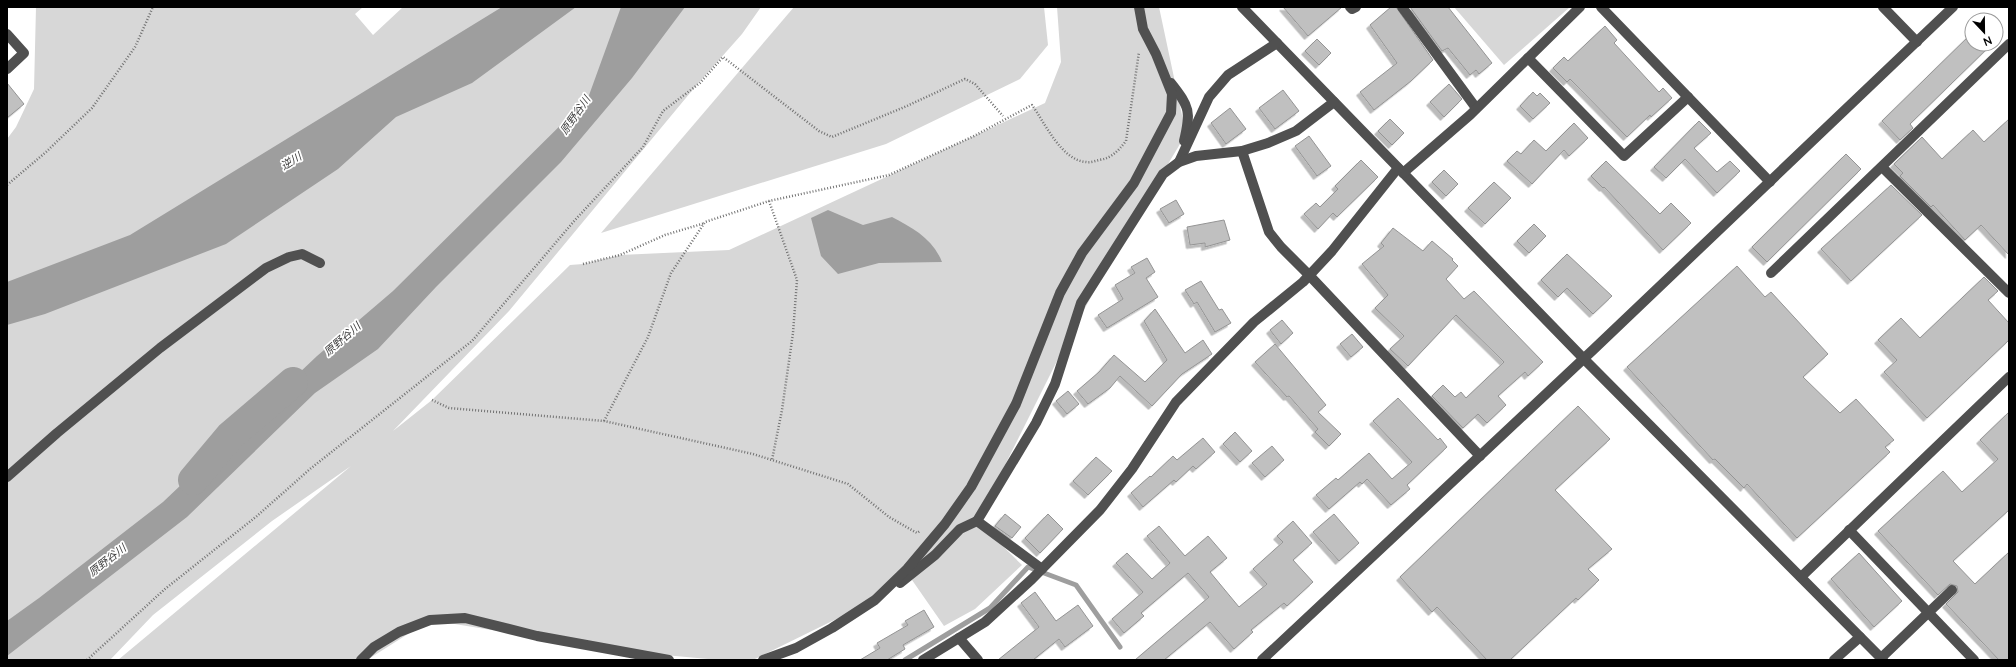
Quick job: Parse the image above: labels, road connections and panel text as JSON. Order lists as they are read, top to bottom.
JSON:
{
  "water": ["原野谷川", "逆川"],
  "north": "bottom"
}
